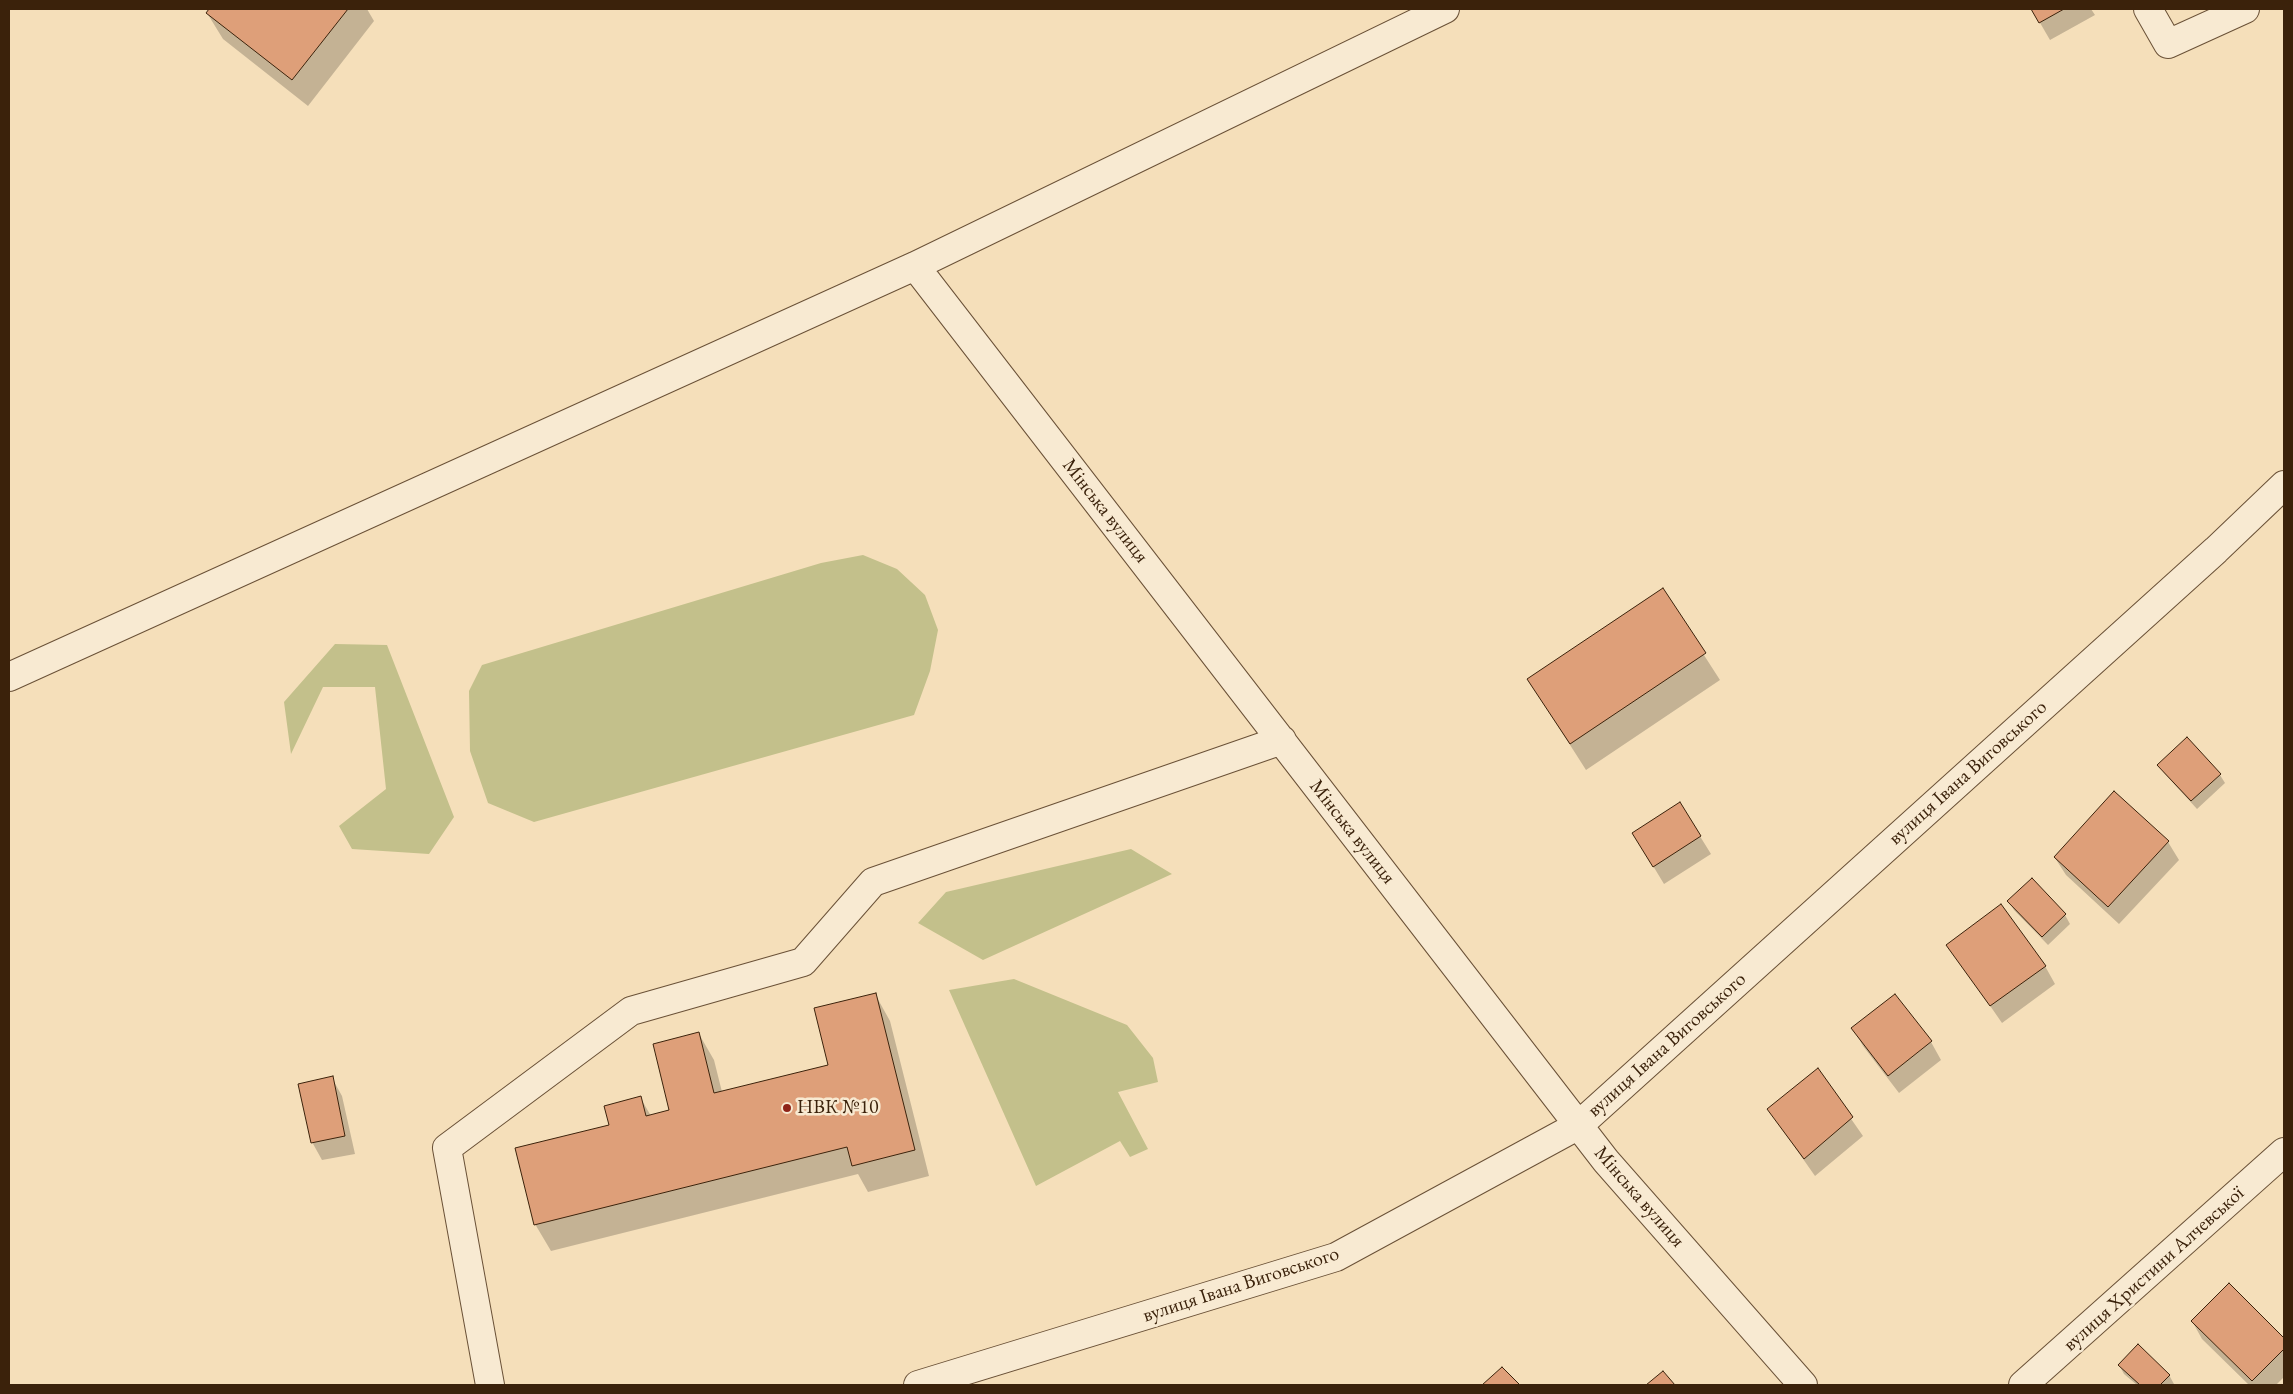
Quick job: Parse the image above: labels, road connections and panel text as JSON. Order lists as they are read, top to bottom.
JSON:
{
  "streets": {
    "street": ["Мінська вулиця", "вулиця Івана Виговського", "вулиця Христини Алчевської"]
  },
  "crossings": [
    ["Мінська вулиця", "вулиця Івана Виговського"]
  ],
  "places": ["НВК №10"]
}
